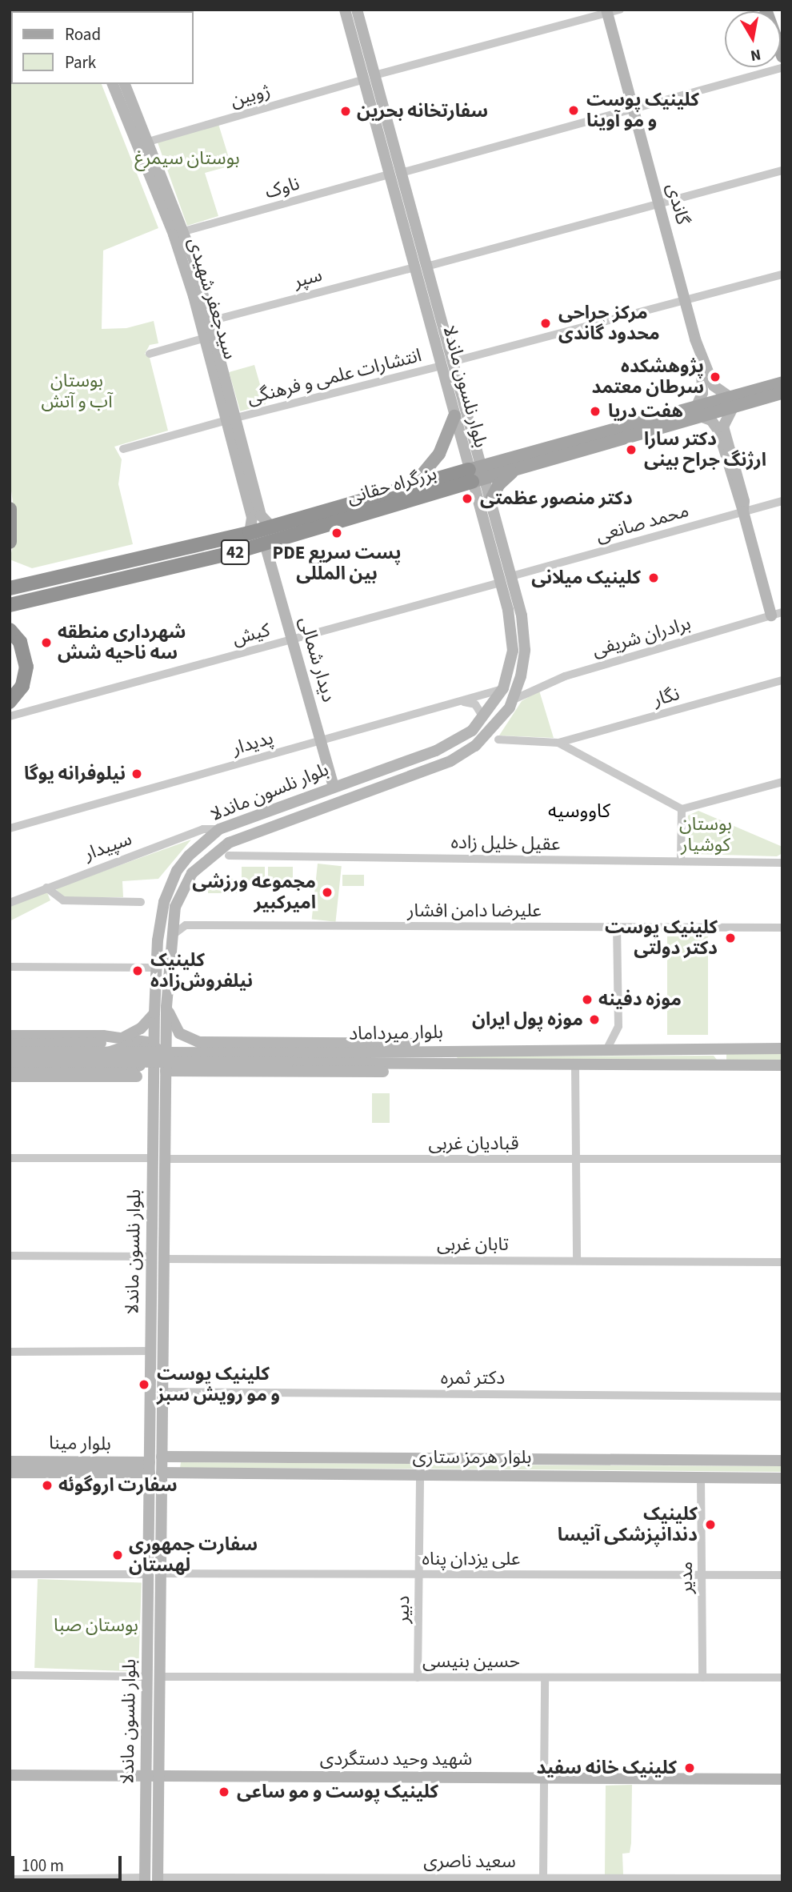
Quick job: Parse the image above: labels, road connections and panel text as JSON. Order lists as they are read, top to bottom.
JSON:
{
  "streets": {
    "highway": ["بزرگراه حقانی", "42"],
    "main road": [
      "گاندی",
      "سیدجعفر شهیدی",
      "بلوار نلسون ماندلا",
      "دیدار شمالی",
      "بلوار میرداماد",
      "بلوار مینا",
      "بلوار هرمز ستاری",
      "شهید وحید دستگردی"
    ],
    "street": [
      "ژوبین",
      "ناوک",
      "سپر",
      "انتشارات علمی و فرهنگی",
      "محمد صانعی",
      "کیش",
      "برادران شریفی",
      "نگار",
      "پدیدار",
      "عقیل خلیل زاده",
      "سپیدار",
      "علیرضا دامن افشار",
      "قبادیان غربی",
      "تابان غربی",
      "دکتر ثمره",
      "علی یزدان پناه",
      "مدیر",
      "دبیر",
      "حسین بنیسی",
      "سعید ناصری"
    ]
  },
  "crossings": [
    ["ژوبین", "گاندی"],
    ["ژوبین", "سیدجعفر شهیدی"],
    ["ژوبین", "بلوار نلسون ماندلا"],
    ["ناوک", "گاندی"],
    ["ناوک", "سیدجعفر شهیدی"],
    ["ناوک", "بلوار نلسون ماندلا"],
    ["گاندی", "انتشارات علمی و فرهنگی"],
    ["گاندی", "بزرگراه حقانی"],
    ["سپر", "سیدجعفر شهیدی"],
    ["سپر", "بلوار نلسون ماندلا"],
    ["سیدجعفر شهیدی", "انتشارات علمی و فرهنگی"],
    ["سیدجعفر شهیدی", "بزرگراه حقانی"],
    ["انتشارات علمی و فرهنگی", "بلوار نلسون ماندلا"],
    ["بلوار نلسون ماندلا", "بزرگراه حقانی"],
    ["بلوار نلسون ماندلا", "محمد صانعی"],
    ["بلوار نلسون ماندلا", "کیش"],
    ["بلوار نلسون ماندلا", "برادران شریفی"],
    ["بلوار نلسون ماندلا", "دیدار شمالی"],
    ["بلوار نلسون ماندلا", "پدیدار"],
    ["بلوار نلسون ماندلا", "سپیدار"],
    ["بلوار نلسون ماندلا", "علیرضا دامن افشار"],
    ["بلوار نلسون ماندلا", "قبادیان غربی"],
    ["بلوار نلسون ماندلا", "تابان غربی"],
    ["بلوار نلسون ماندلا", "دکتر ثمره"],
    ["بلوار نلسون ماندلا", "بلوار مینا"],
    ["بلوار نلسون ماندلا", "بلوار هرمز ستاری"],
    ["بلوار نلسون ماندلا", "علی یزدان پناه"],
    ["بلوار نلسون ماندلا", "حسین بنیسی"],
    ["بلوار نلسون ماندلا", "شهید وحید دستگردی"],
    ["بلوار نلسون ماندلا", "سعید ناصری"],
    ["بزرگراه حقانی", "دیدار شمالی"],
    ["کیش", "دیدار شمالی"],
    ["دیدار شمالی", "پدیدار"],
    ["بلوار هرمز ستاری", "مدیر"],
    ["بلوار هرمز ستاری", "دبیر"],
    ["علی یزدان پناه", "مدیر"],
    ["علی یزدان پناه", "دبیر"],
    ["مدیر", "حسین بنیسی"],
    ["دبیر", "حسین بنیسی"]
  ],
  "districts": ["کاووسیه"],
  "parks": [
    "بوستان سیمرغ",
    "بوستان آب و آتش",
    "بوستان کوشیار",
    "بوستان صبا"
  ],
  "places": [
    "کلینیک پوست و مو آوینا",
    "سفارتخانه بحرین",
    "مرکز جراحی محدود گاندی",
    "پژوهشکده سرطان معتمد",
    "هفت دریا",
    "دکتر سارا ارژنگ جراح بینی",
    "دکتر منصور عظمتی",
    "PDE پست سریع بین المللی",
    "کلینیک میلانی",
    "شهرداری منطقه سه ناحیه شش",
    "نیلوفرانه یوگا",
    "مجموعه ورزشی امیرکبیر",
    "کلینیک پوست دکتر دولتى",
    "کلینیک نیلفروش‌زاده",
    "موزه دفینه",
    "موزه پول ایران",
    "کلینیک پوست و مو رویش سبز",
    "سفارت اروگوئه",
    "کلینیک دندانپزشکی آنیسا",
    "سفارت جمهوری لهستان",
    "کلینیک خانه سفید",
    "کلینیک پوست و مو ساعی"
  ],
  "legend": ["Road", "Park"],
  "scale_bar": "100 m",
  "north": "bottom"
}
